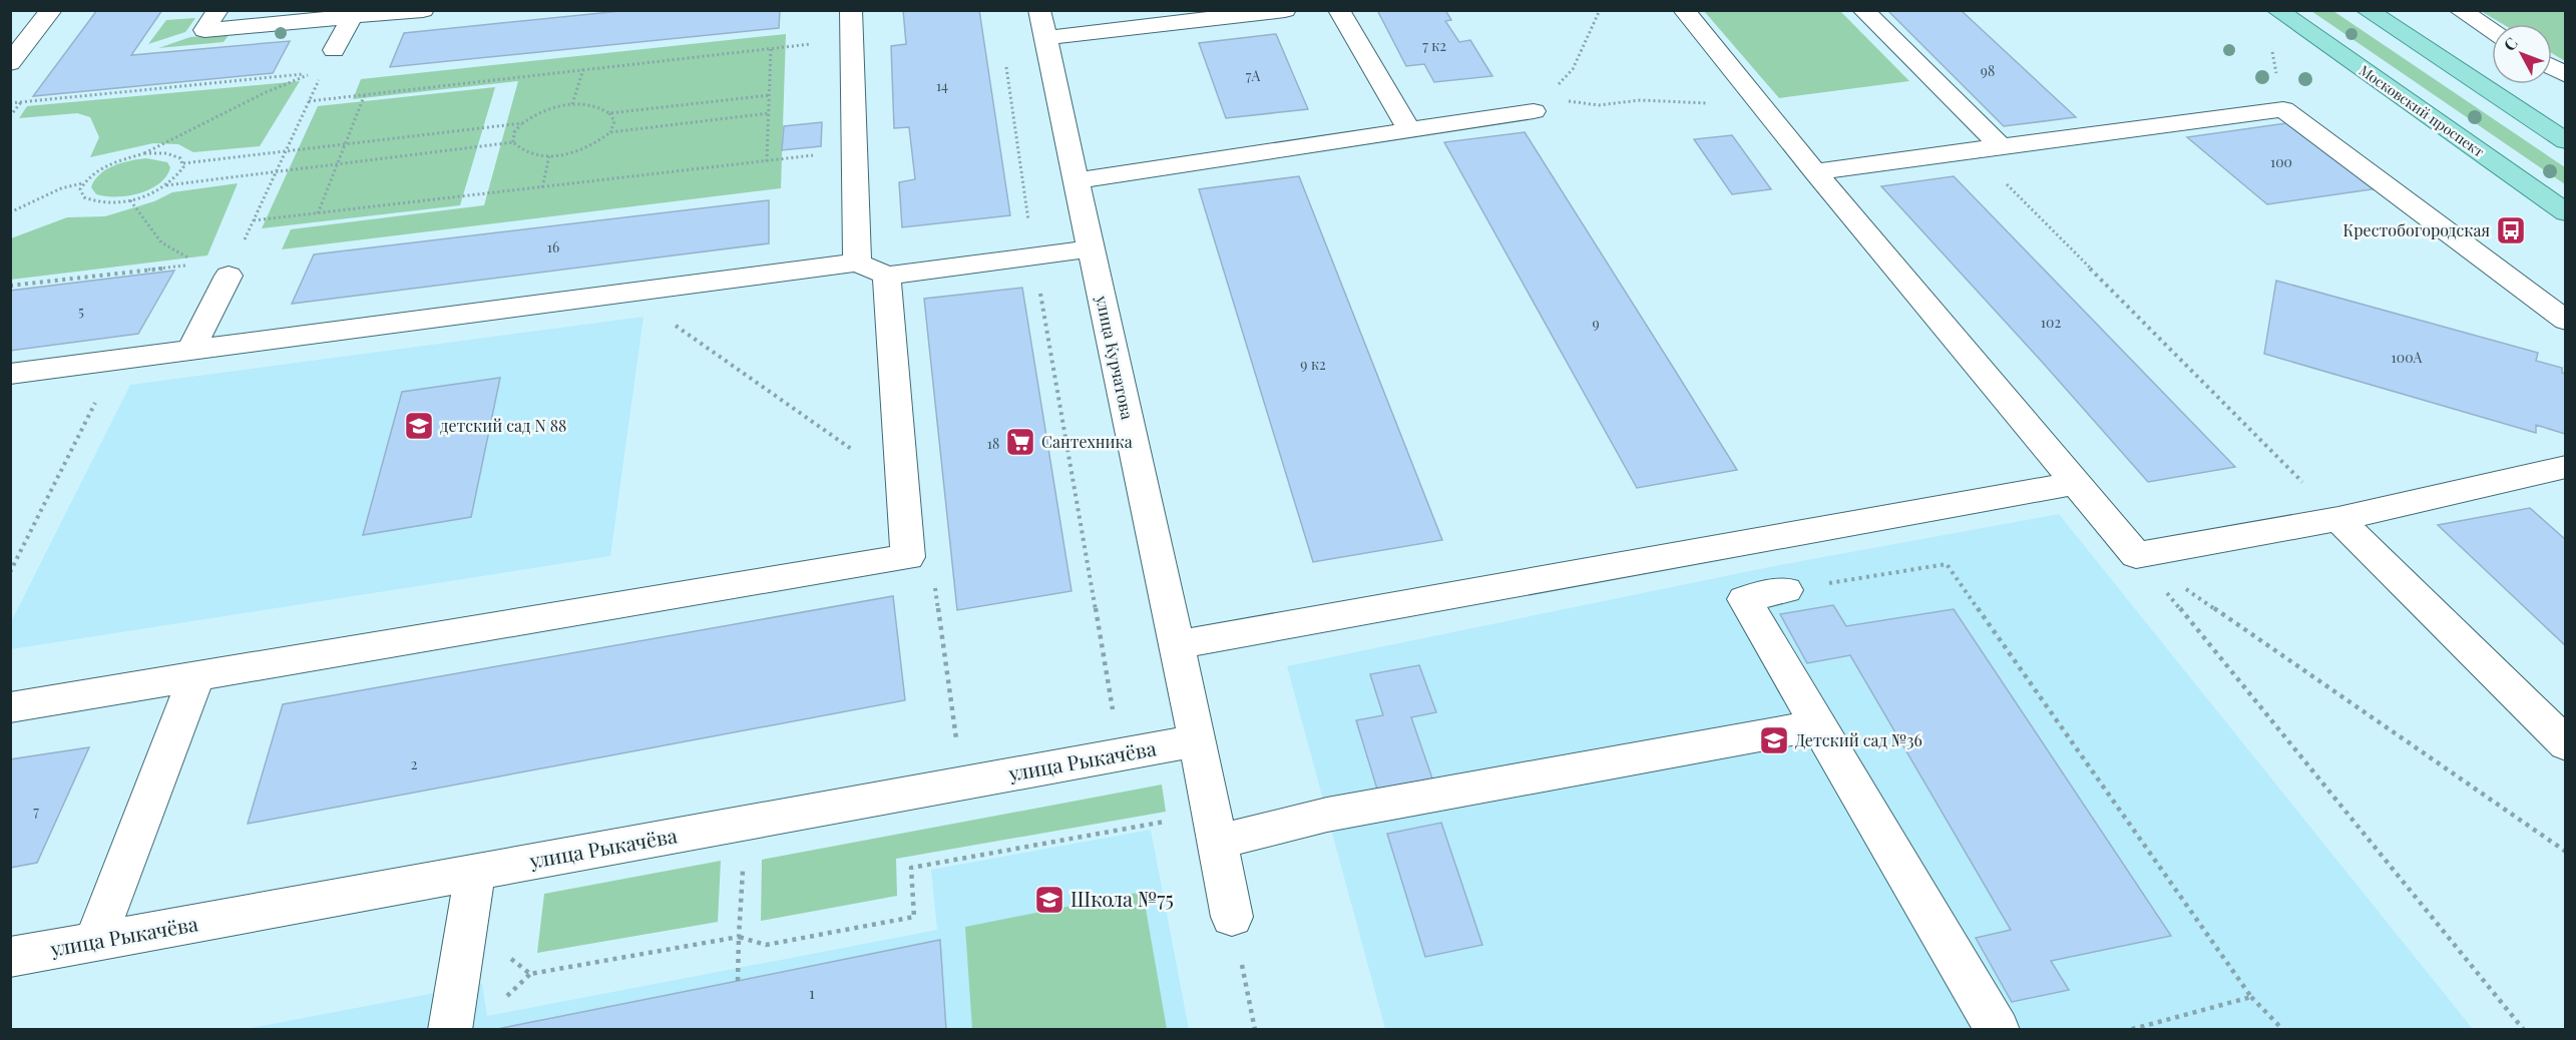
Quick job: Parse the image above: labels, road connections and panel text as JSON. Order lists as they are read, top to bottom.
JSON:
{
  "streets": {
    "main road": ["Московский проспект"],
    "street": ["улица Курчатова", "улица Рыкачёва"]
  },
  "crossings": [
    ["улица Курчатова", "улица Рыкачёва"]
  ],
  "places": {
    "bus stop": ["Крестобогородская"],
    "school or university": ["детский сад N 88", "Детский сад №36", "Школа №75"],
    "supermarket": ["Сантехника"]
  },
  "house_numbers": [
    "7 к2",
    "98",
    "7А",
    "14",
    "100",
    "16",
    "5",
    "102",
    "9",
    "100А",
    "9 к2",
    "18",
    "2",
    "7",
    "1"
  ],
  "north": "top left"
}
